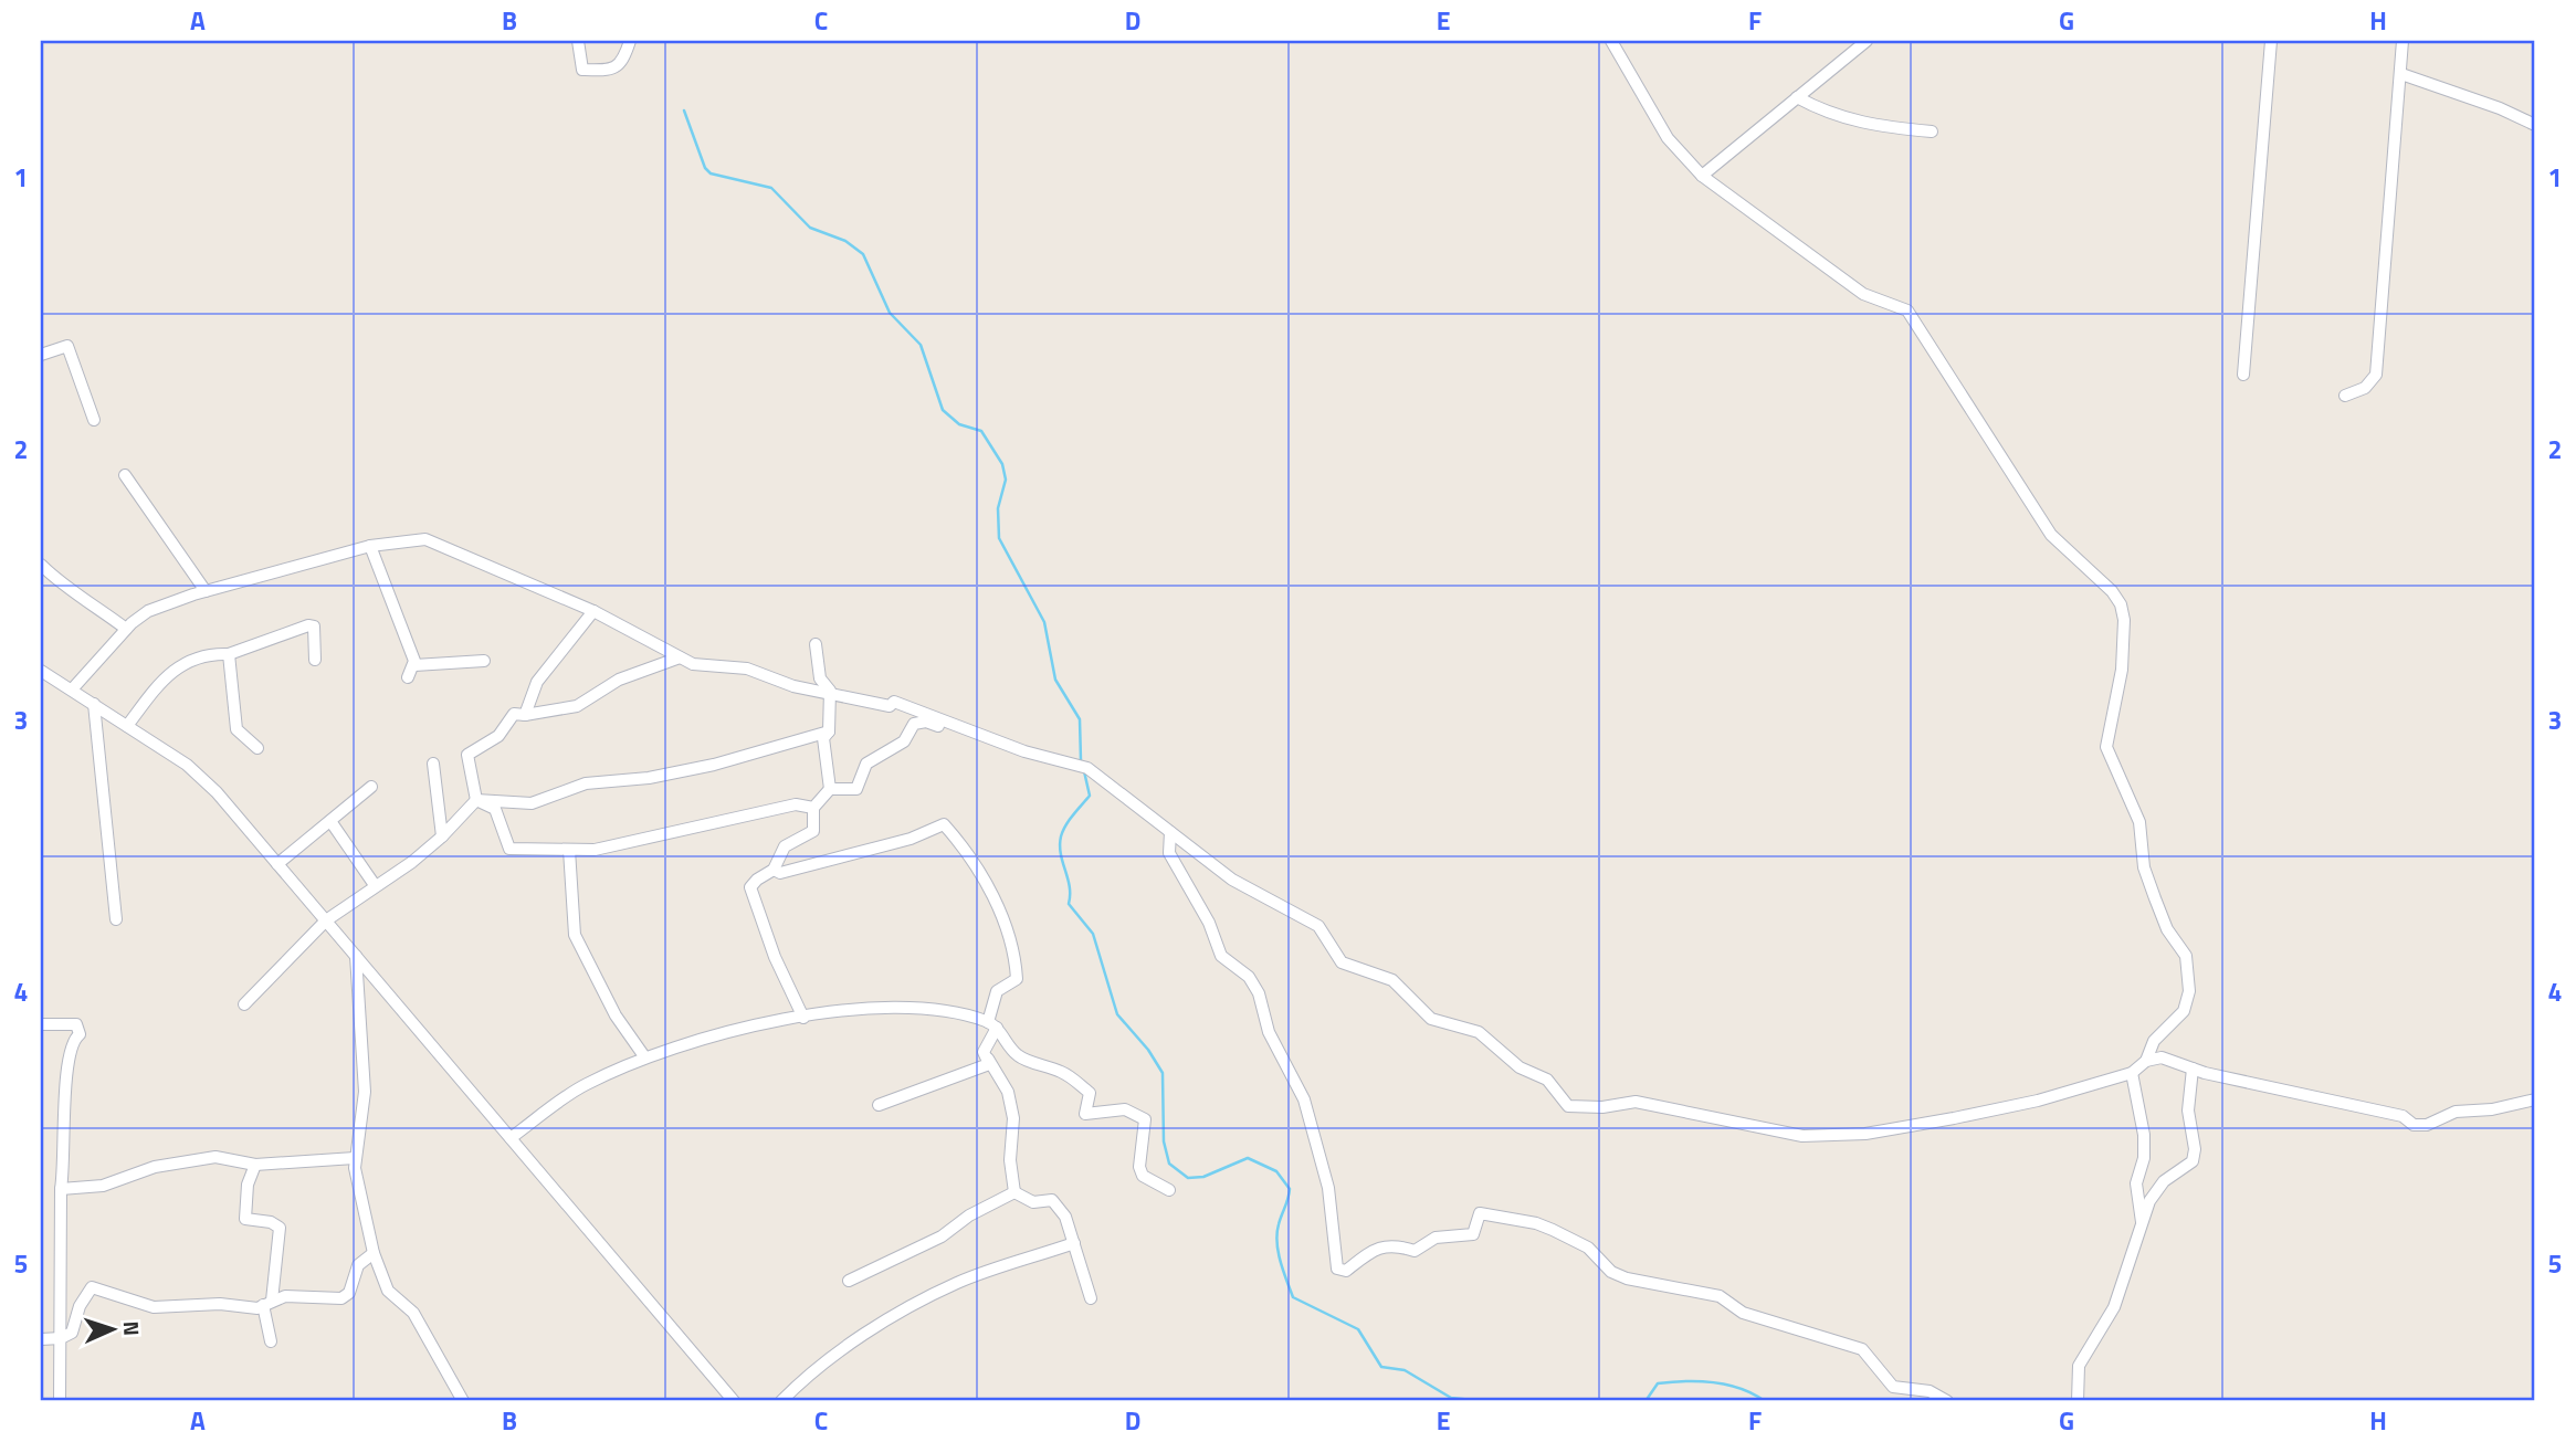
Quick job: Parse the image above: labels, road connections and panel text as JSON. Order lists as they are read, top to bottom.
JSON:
{
  "north": "right",
  "grid": {
    "columns": [
      "A",
      "B",
      "C",
      "D",
      "E",
      "F",
      "G",
      "H"
    ],
    "rows": [
      "1",
      "2",
      "3",
      "4",
      "5"
    ]
  }
}
